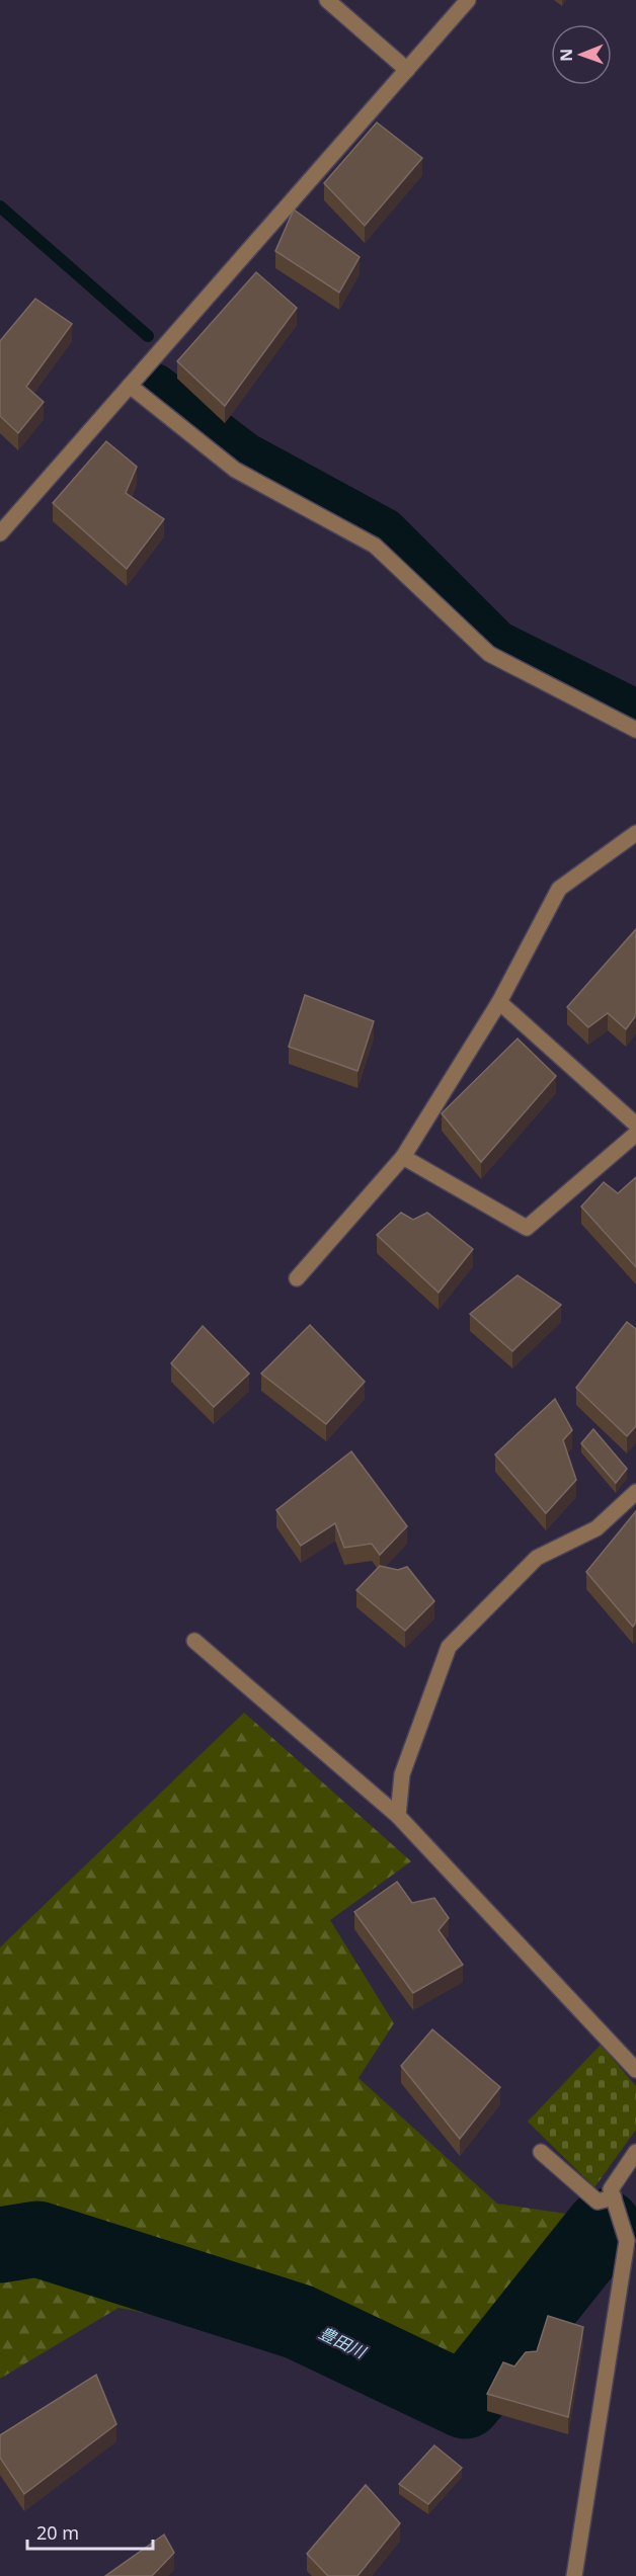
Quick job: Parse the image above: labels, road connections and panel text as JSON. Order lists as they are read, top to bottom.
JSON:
{
  "water": ["豊田川"],
  "scale_bar": "20 m",
  "north": "left"
}
